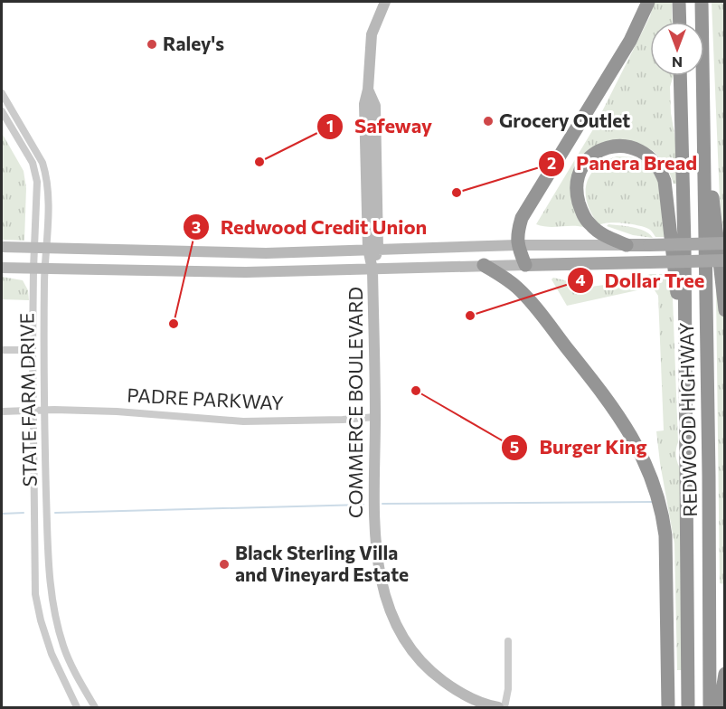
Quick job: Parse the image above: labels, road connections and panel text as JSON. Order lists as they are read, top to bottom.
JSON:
{
  "streets": {
    "highway": ["REDWOOD HIGHWAY"],
    "main road": ["COMMERCE BOULEVARD"],
    "street": ["STATE FARM DRIVE", "PADRE PARKWAY"]
  },
  "crossings": [
    ["STATE FARM DRIVE", "PADRE PARKWAY"],
    ["PADRE PARKWAY", "COMMERCE BOULEVARD"]
  ],
  "places": [
    "Raley's",
    "Grocery Outlet",
    "Safeway",
    "Panera Bread",
    "Dollar Tree",
    "Redwood Credit Union",
    "Burger King",
    "Black Sterling Villa and Vineyard Estate"
  ],
  "north": "bottom"
}
